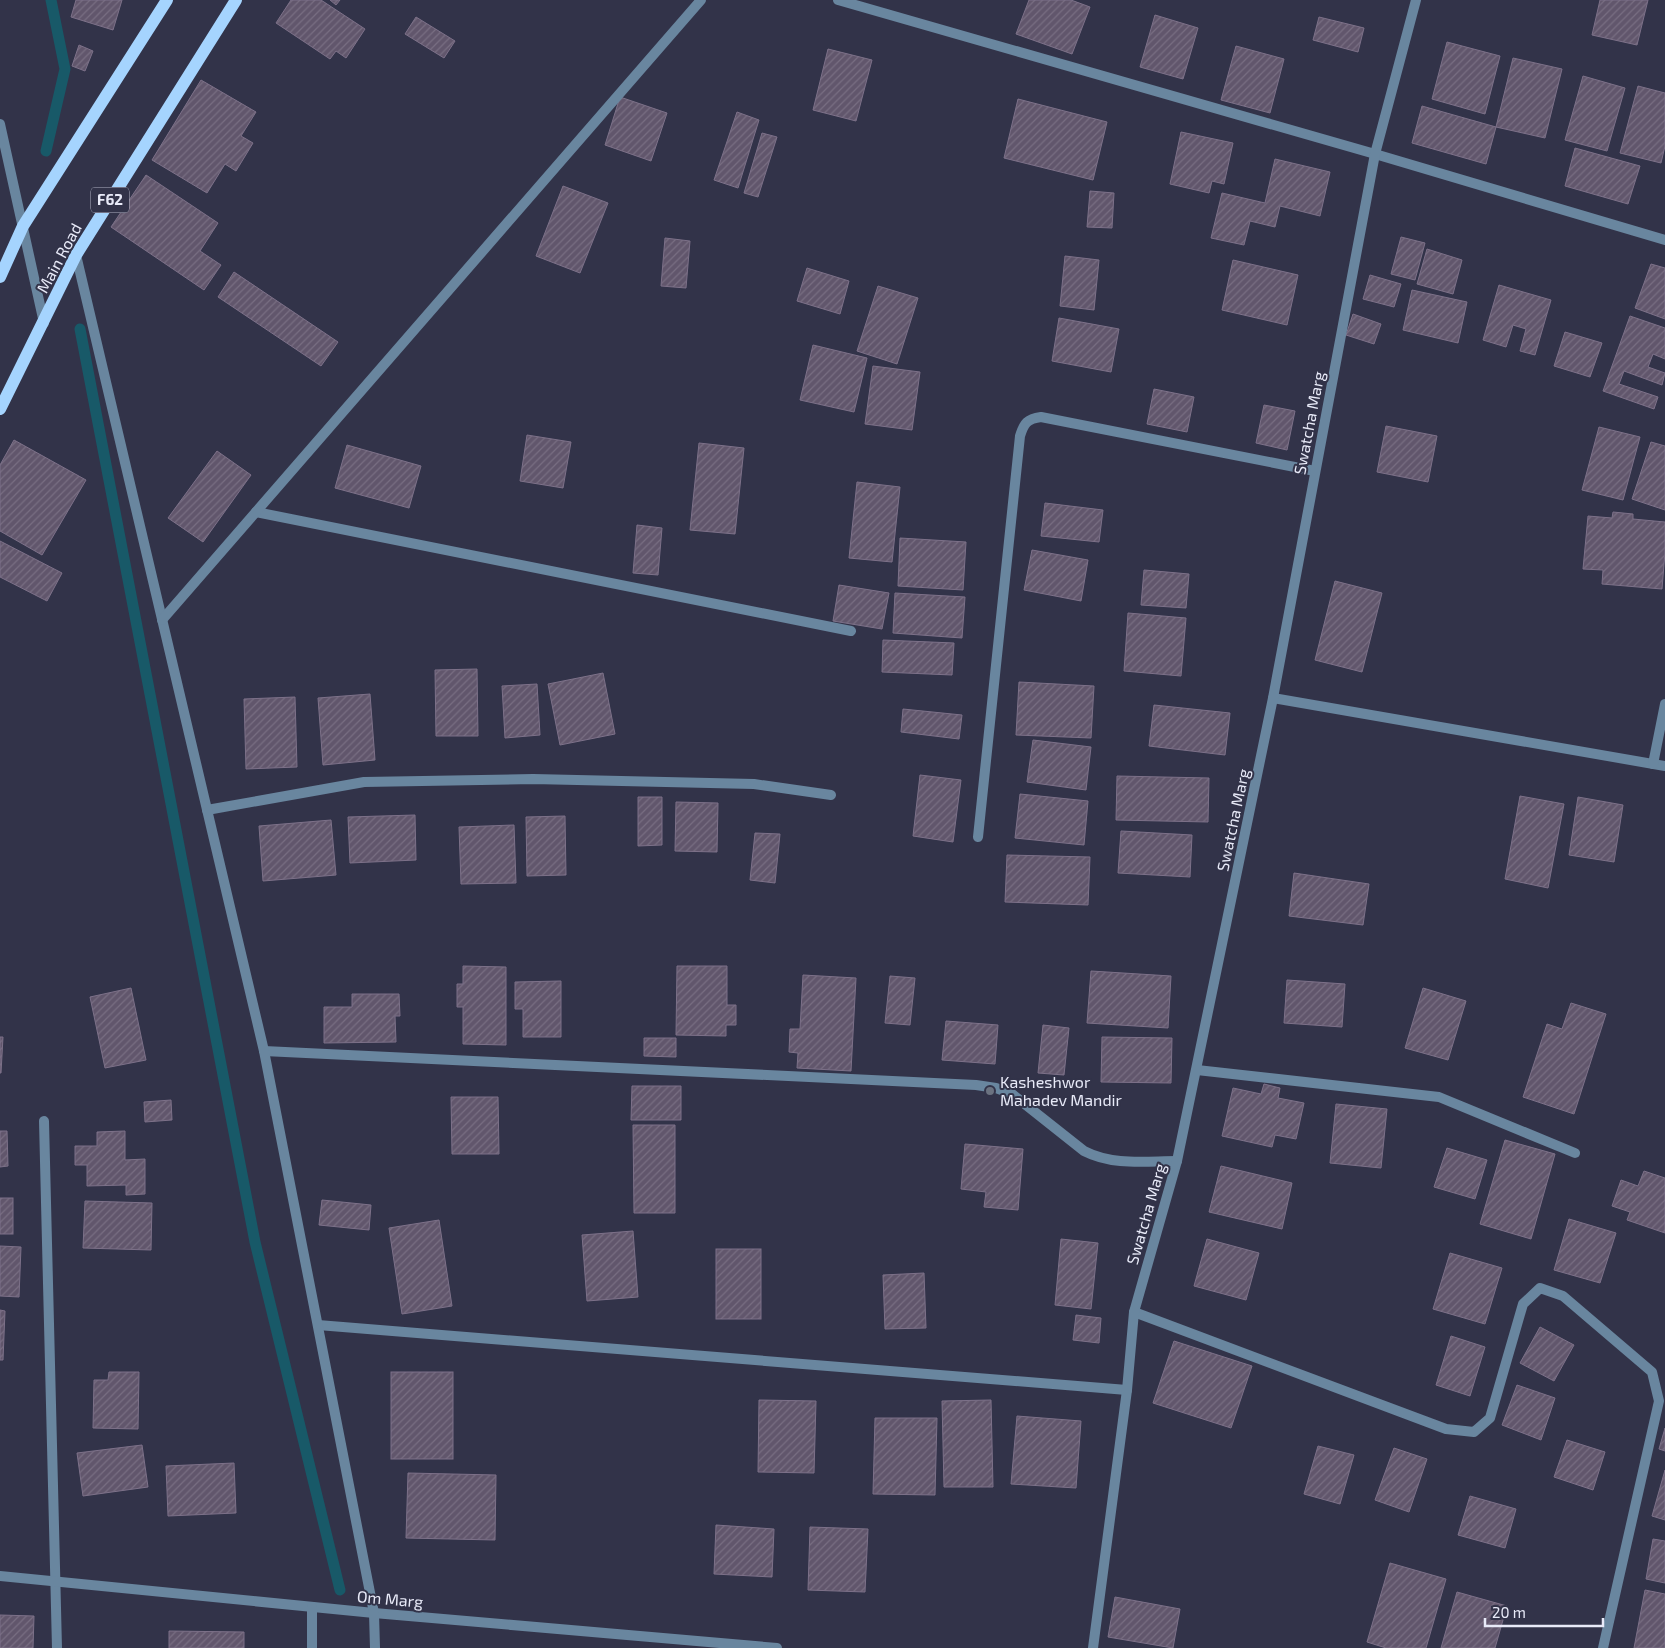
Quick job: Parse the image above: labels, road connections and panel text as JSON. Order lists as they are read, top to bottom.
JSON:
{
  "streets": {
    "main road": ["F62", "Main Road"],
    "street": ["Swatcha Marg", "Om Marg"]
  },
  "places": ["Kasheshwor Mahadev Mandir"],
  "scale_bar": "20 m"
}
